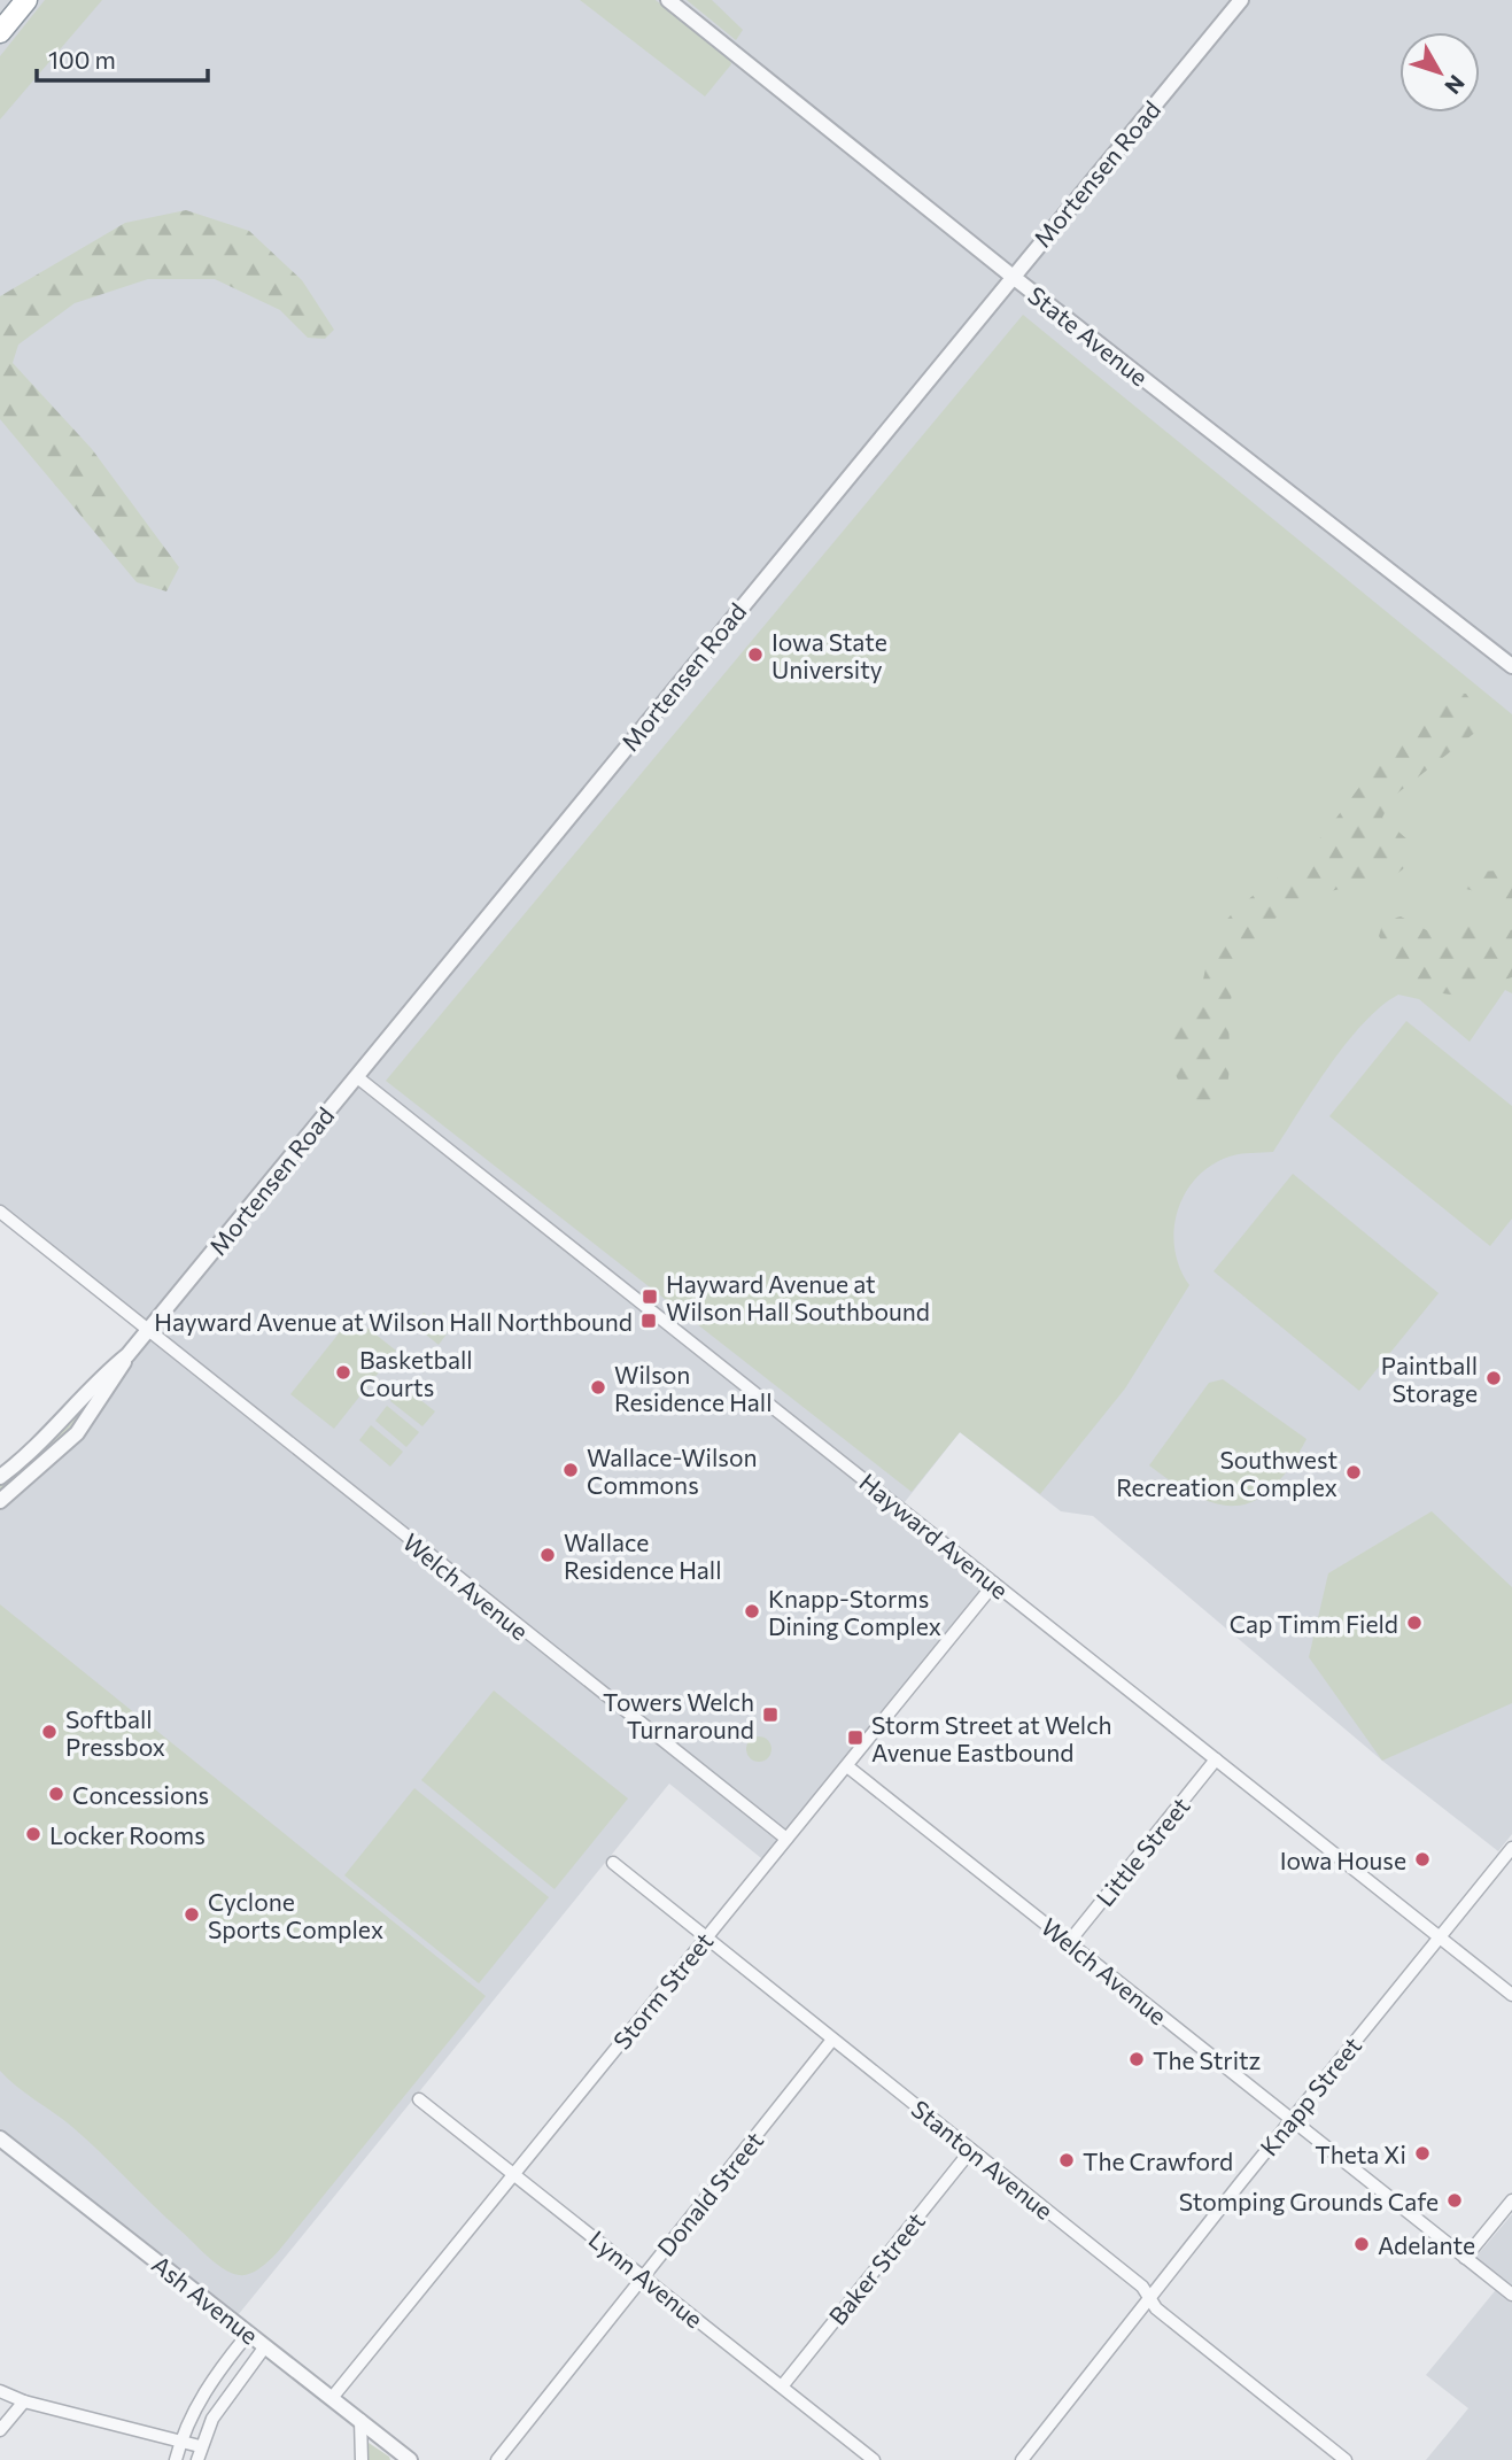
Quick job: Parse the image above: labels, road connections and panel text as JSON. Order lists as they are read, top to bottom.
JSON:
{
  "streets": {
    "street": [
      "Mortensen Road",
      "State Avenue",
      "Hayward Avenue",
      "Welch Avenue",
      "Little Street",
      "Storm Street",
      "Knapp Street",
      "Stanton Avenue",
      "Donald Street",
      "Baker Street",
      "Lynn Avenue",
      "Ash Avenue"
    ]
  },
  "crossings": [
    ["Mortensen Road", "State Avenue"],
    ["Mortensen Road", "Hayward Avenue"],
    ["Mortensen Road", "Welch Avenue"],
    ["Hayward Avenue", "Little Street"],
    ["Hayward Avenue", "Storm Street"],
    ["Hayward Avenue", "Knapp Street"],
    ["Welch Avenue", "Little Street"],
    ["Welch Avenue", "Storm Street"],
    ["Welch Avenue", "Knapp Street"],
    ["Storm Street", "Stanton Avenue"],
    ["Storm Street", "Lynn Avenue"],
    ["Storm Street", "Ash Avenue"],
    ["Knapp Street", "Stanton Avenue"],
    ["Stanton Avenue", "Donald Street"],
    ["Stanton Avenue", "Baker Street"],
    ["Donald Street", "Lynn Avenue"],
    ["Baker Street", "Lynn Avenue"]
  ],
  "places": {
    "other": [
      "Iowa State University",
      "Basketball Courts",
      "Paintball Storage",
      "Wilson Residence Hall",
      "Wallace-Wilson Commons",
      "Southwest Recreation Complex",
      "Wallace Residence Hall",
      "Knapp-Storms Dining Complex",
      "Cap Timm Field",
      "Softball Pressbox",
      "Concessions",
      "Locker Rooms",
      "Iowa House",
      "Cyclone Sports Complex",
      "The Stritz",
      "Theta Xi",
      "The Crawford",
      "Stomping Grounds Cafe",
      "Adelante"
    ],
    "transit": [
      "Hayward Avenue at Wilson Hall Southbound",
      "Hayward Avenue at Wilson Hall Northbound",
      "Towers Welch Turnaround",
      "Storm Street at Welch Avenue Eastbound"
    ]
  },
  "scale_bar": "100 m",
  "north": "bottom right"
}
